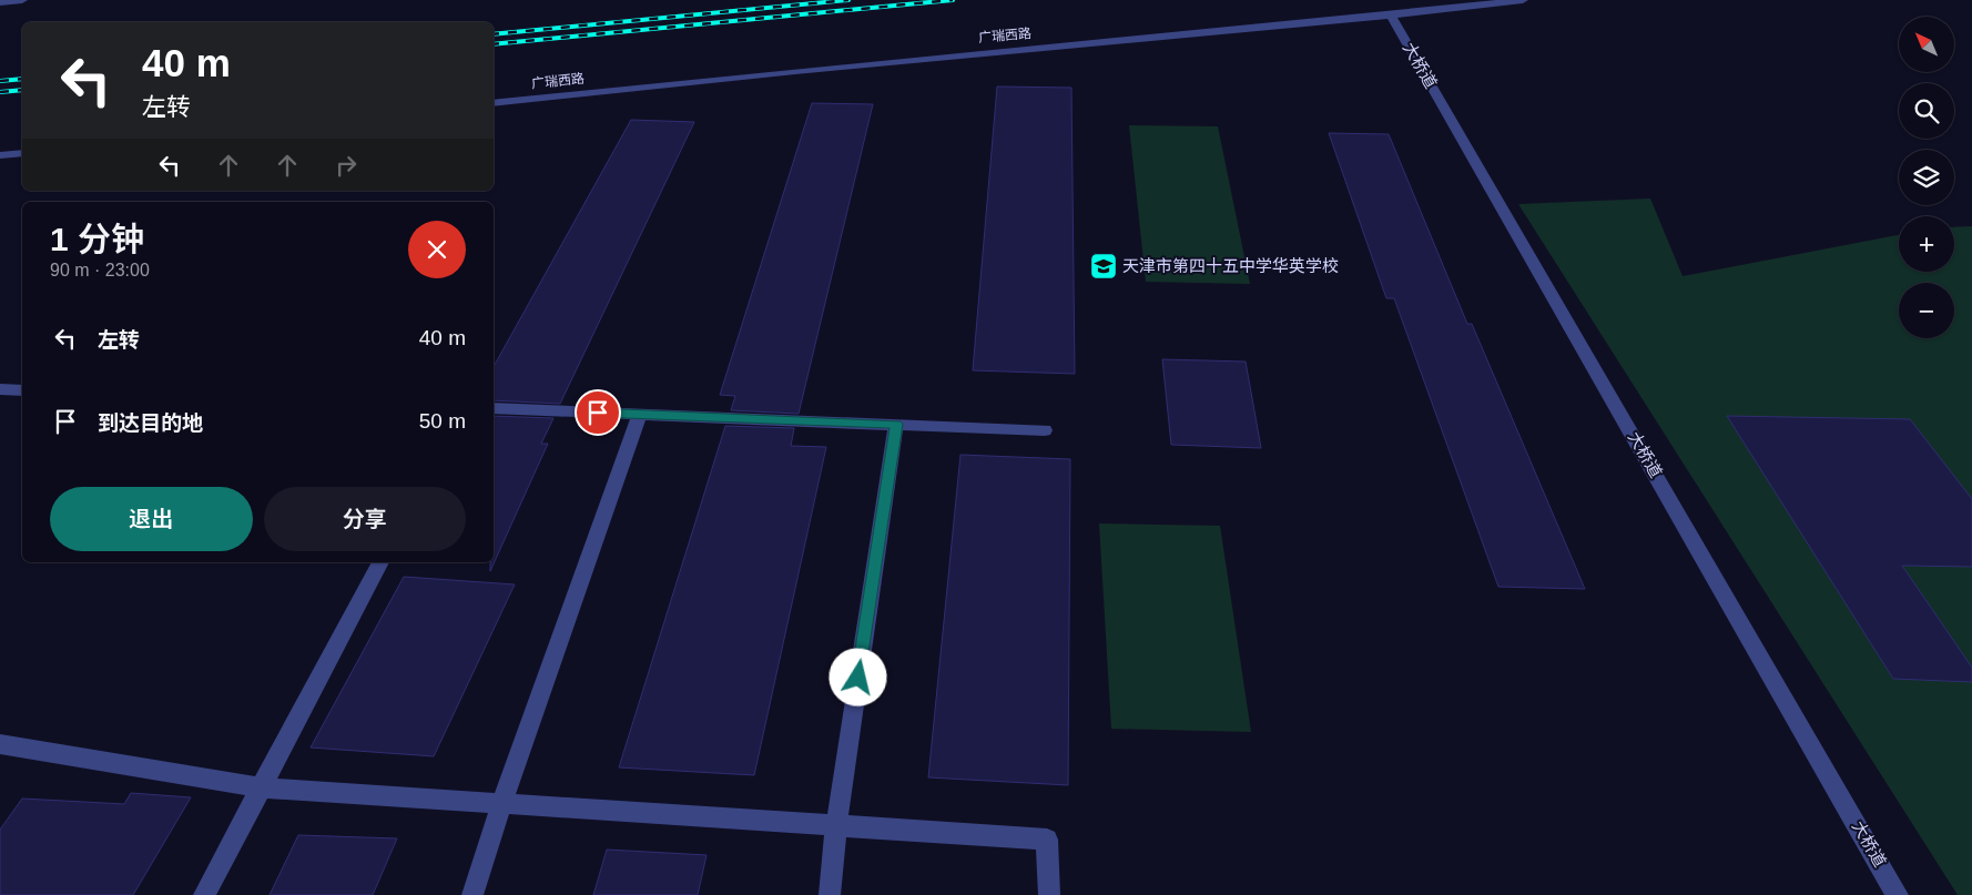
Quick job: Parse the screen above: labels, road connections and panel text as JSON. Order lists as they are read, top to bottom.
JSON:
{
  "streets": {
    "street": ["广瑞西路", "大桥道"]
  },
  "crossings": [
    ["广瑞西路", "大桥道"]
  ],
  "places": {
    "school or university": ["天津市第四十五中学华英学校"]
  },
  "north": "top left",
  "page": {
    "map_buttons": ["+", "−"],
    "turn": ["40 m", "左转"],
    "heading": ["1 分钟", "90 m · 23:00"],
    "list": [
      {
        "name": "左转",
        "value": "40 m"
      },
      {
        "name": "到达目的地",
        "value": "50 m"
      }
    ],
    "buttons": ["退出", "分享"]
  }
}
